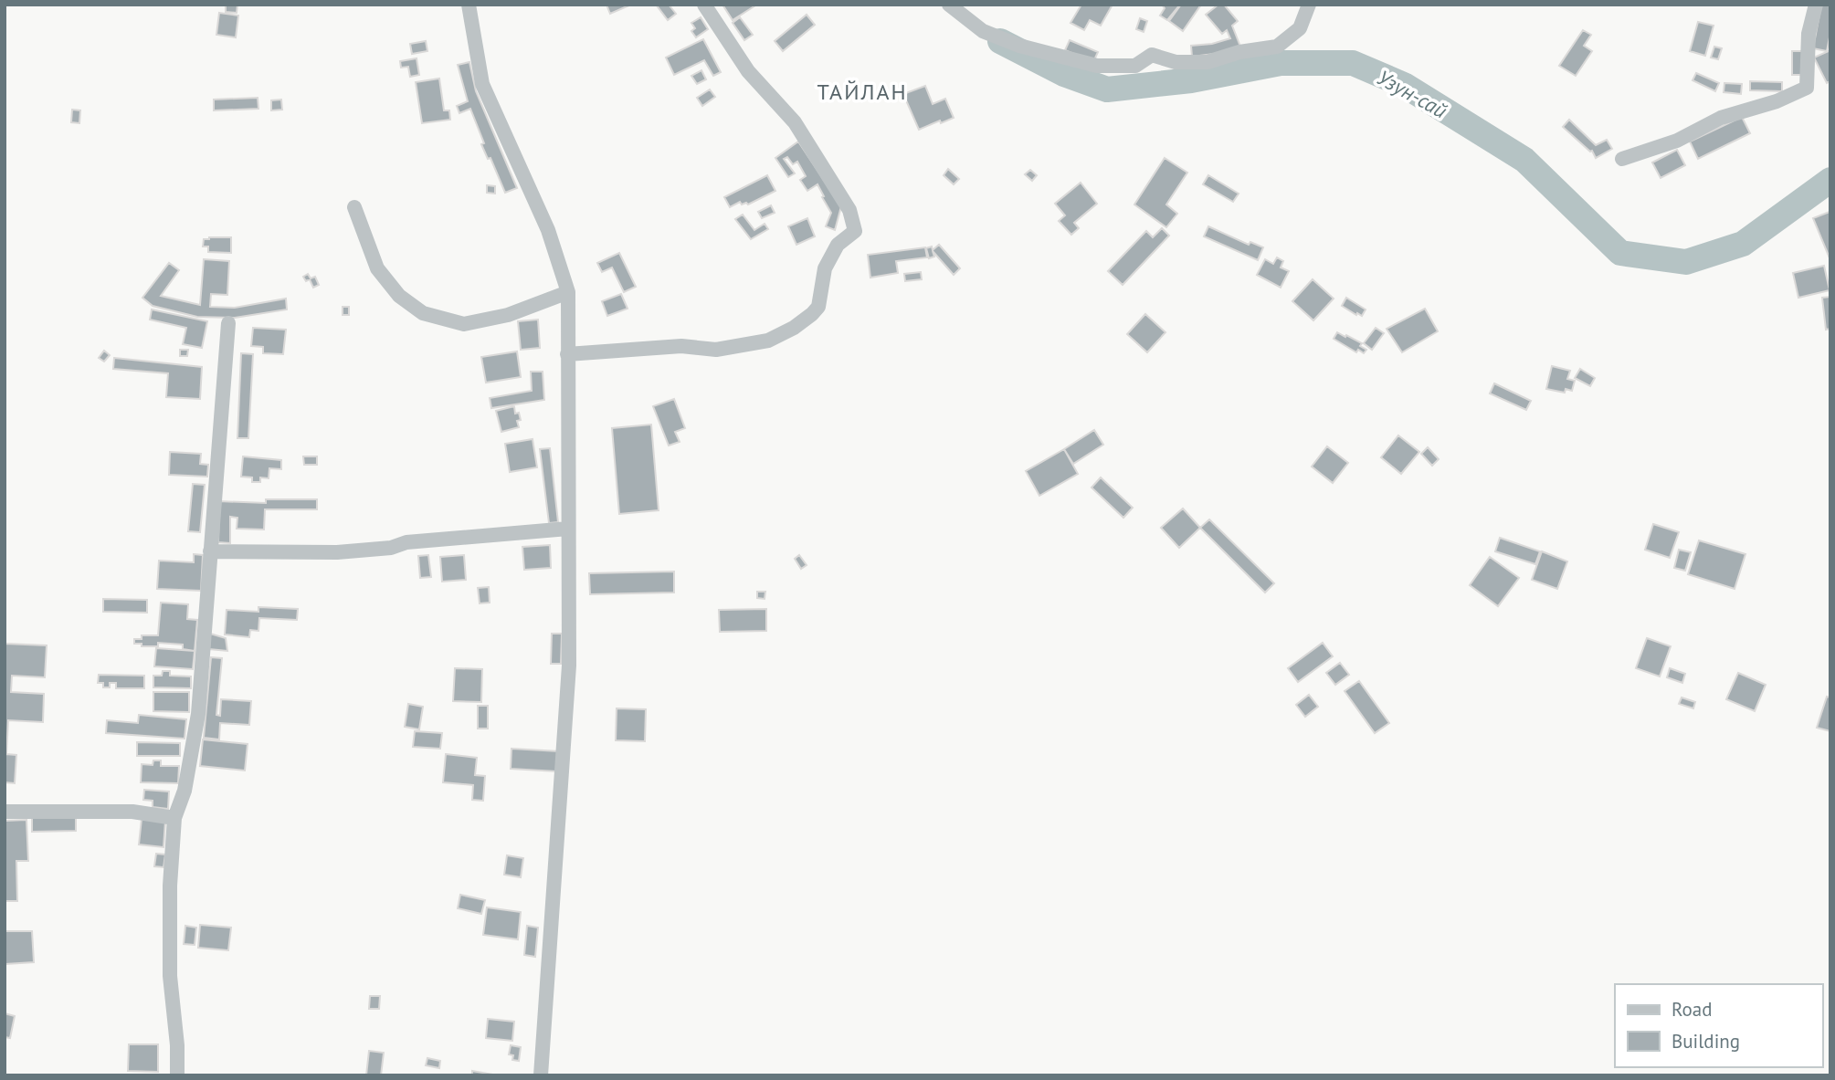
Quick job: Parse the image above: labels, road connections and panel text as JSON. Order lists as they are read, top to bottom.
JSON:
{
  "districts": ["ТАЙЛАН"],
  "water": ["Узун-сай"],
  "legend": ["Road", "Building"]
}
